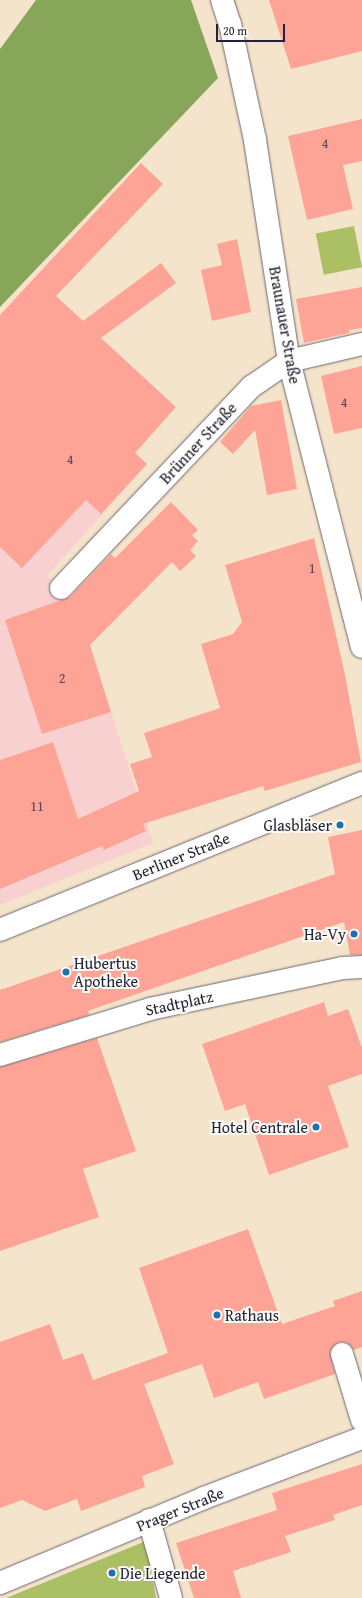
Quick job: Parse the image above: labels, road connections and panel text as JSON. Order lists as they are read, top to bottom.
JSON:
{
  "streets": {
    "street": [
      "Braunauer Straße",
      "Brünner Straße",
      "Berliner Straße",
      "Stadtplatz",
      "Prager Straße"
    ]
  },
  "crossings": [
    ["Braunauer Straße", "Brünner Straße"]
  ],
  "places": [
    "Glasbläser",
    "Ha-Vy",
    "Hubertus Apotheke",
    "Hotel Centrale",
    "Rathaus",
    "Die Liegende"
  ],
  "house_numbers": [
    "4",
    "4",
    "4",
    "1",
    "2",
    "11"
  ],
  "scale_bar": "20 m"
}
